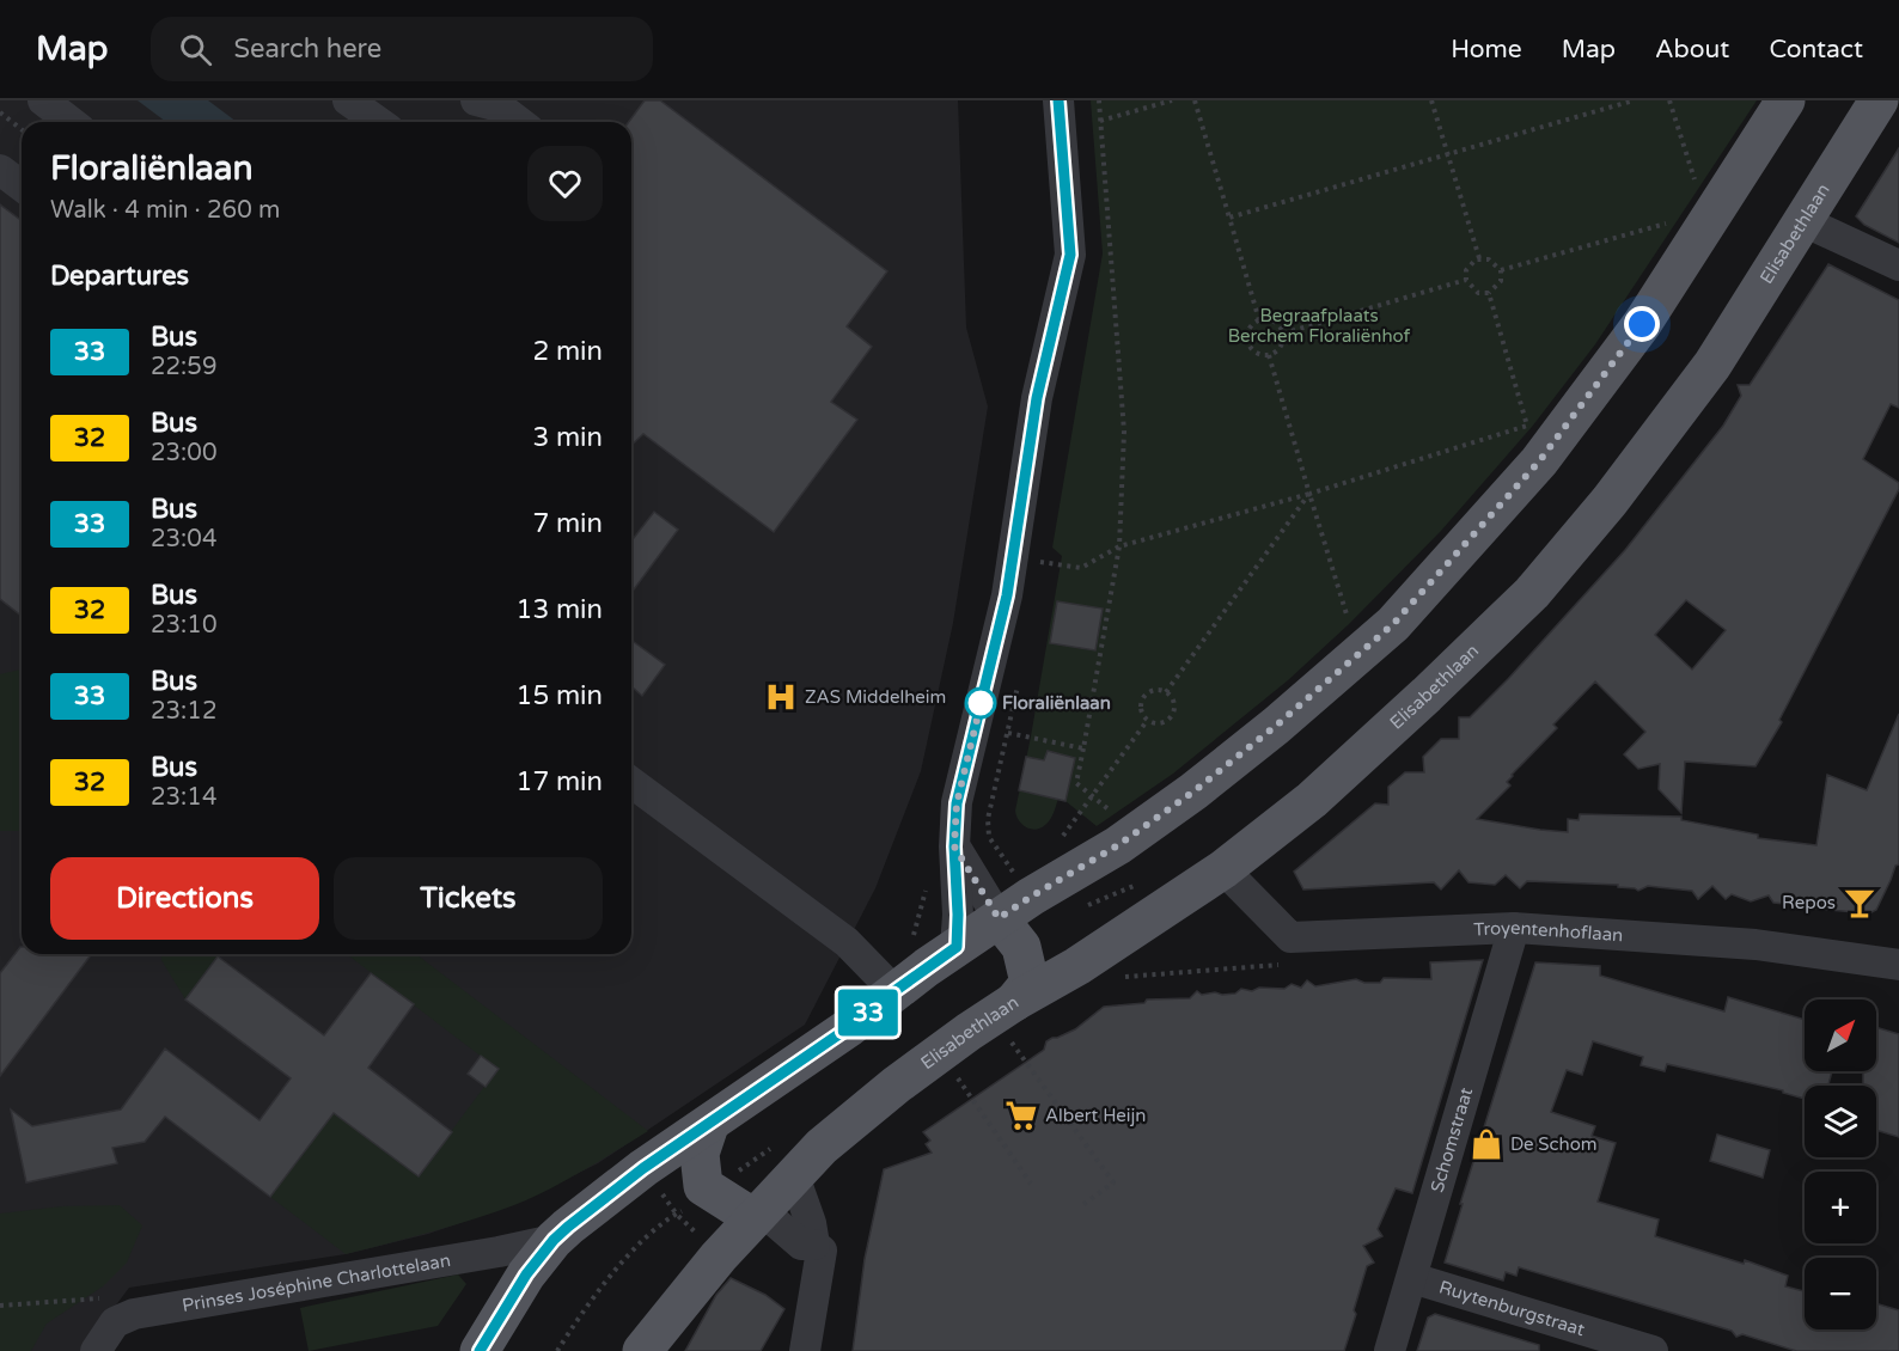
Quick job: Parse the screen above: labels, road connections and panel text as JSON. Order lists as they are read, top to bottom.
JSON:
{
  "streets": {
    "main road": ["Elisabethlaan"],
    "street": [
      "Troyentenhoflaan",
      "Schomstraat",
      "Prinses Joséphine Charlottelaan",
      "Ruytenburgstraat"
    ]
  },
  "crossings": [
    ["Elisabethlaan", "Troyentenhoflaan"],
    ["Troyentenhoflaan", "Schomstraat"],
    ["Schomstraat", "Ruytenburgstraat"]
  ],
  "parks": ["Begraafplaats Berchem Floraliënhof"],
  "places": {
    "hospital": ["ZAS Middelheim"],
    "other": ["Floraliënlaan"],
    "bar": ["Repos"],
    "supermarket": ["Albert Heijn"],
    "shop": ["De Schom"]
  },
  "lines": ["bus line 33"],
  "north": "top right",
  "page": {
    "header": "Map",
    "search": "Search here",
    "nav": [
      "Home",
      "Map",
      "About",
      "Contact"
    ],
    "on_map": "33",
    "heading": [
      ["Floraliënlaan", "Walk · 4 min · 260 m"],
      "Departures"
    ],
    "list": [
      {
        "mark": "33",
        "name": "Bus",
        "note": "22:59",
        "value": "2 min"
      },
      {
        "mark": "32",
        "name": "Bus",
        "note": "23:00",
        "value": "3 min"
      },
      {
        "mark": "33",
        "name": "Bus",
        "note": "23:04",
        "value": "7 min"
      },
      {
        "mark": "32",
        "name": "Bus",
        "note": "23:10",
        "value": "13 min"
      },
      {
        "mark": "33",
        "name": "Bus",
        "note": "23:12",
        "value": "15 min"
      },
      {
        "mark": "32",
        "name": "Bus",
        "note": "23:14",
        "value": "17 min"
      }
    ],
    "buttons": ["Directions", "Tickets"],
    "map_buttons": ["+", "−"]
  }
}
